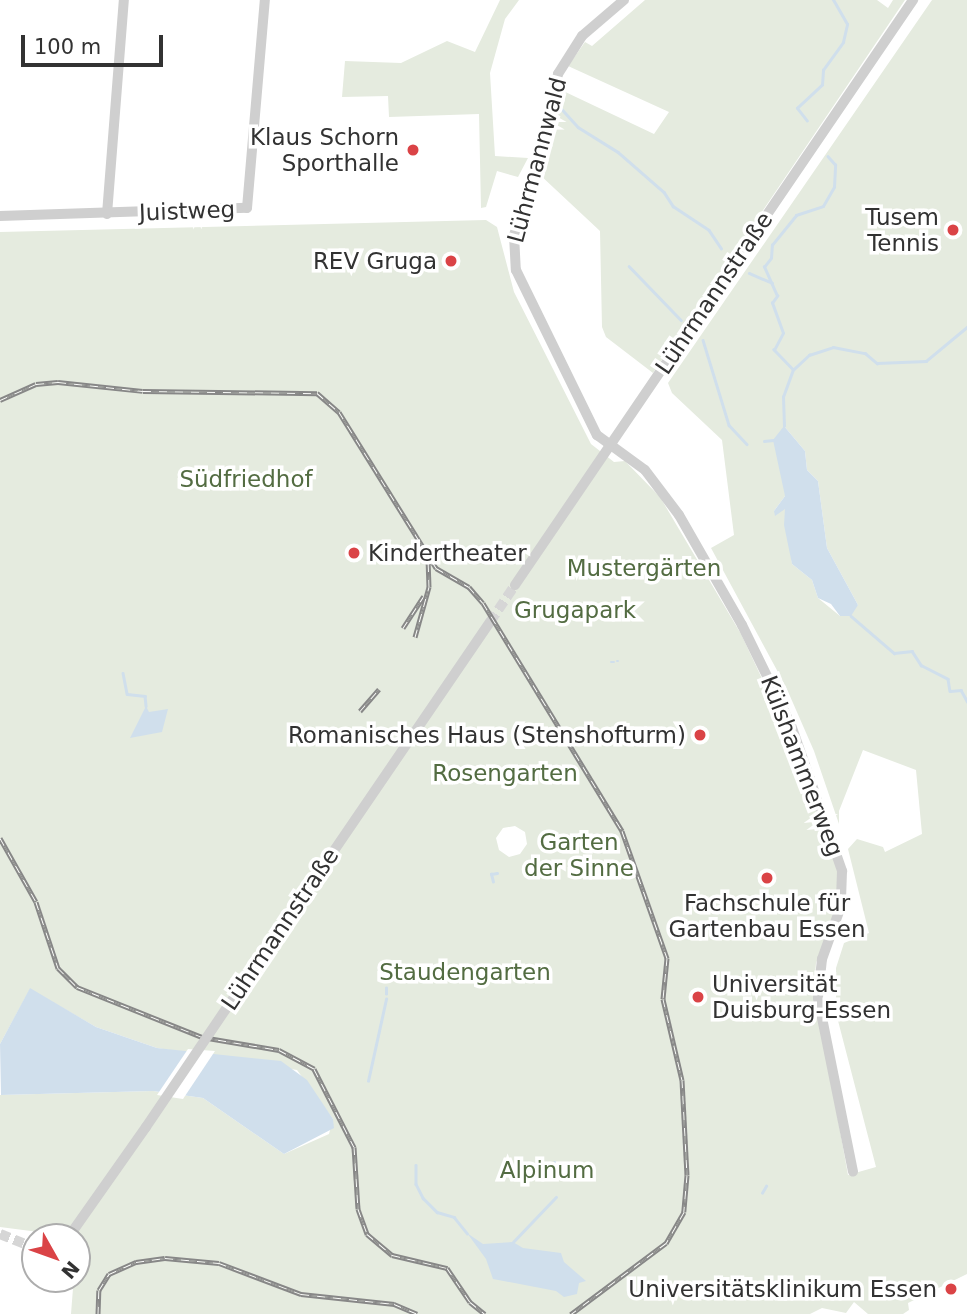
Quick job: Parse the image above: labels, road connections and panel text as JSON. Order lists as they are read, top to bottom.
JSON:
{
  "streets": {
    "street": [
      "Lührmannwald",
      "Juistweg",
      "Lührmannstraße",
      "Külshammerweg"
    ]
  },
  "crossings": [
    ["Lührmannwald", "Lührmannstraße"],
    ["Lührmannwald", "Külshammerweg"],
    ["Lührmannstraße", "Külshammerweg"]
  ],
  "parks": [
    "Südfriedhof",
    "Mustergärten",
    "Grugapark",
    "Rosengarten",
    "Garten der Sinne",
    "Staudengarten",
    "Alpinum"
  ],
  "places": [
    "Klaus Schorn Sporthalle",
    "Tusem Tennis",
    "REV Gruga",
    "Kindertheater",
    "Romanisches Haus (Stenshofturm)",
    "Fachschule für Gartenbau Essen",
    "Universität Duisburg-Essen",
    "Universitätsklinikum Essen"
  ],
  "scale_bar": "100 m",
  "north": "bottom right"
}
